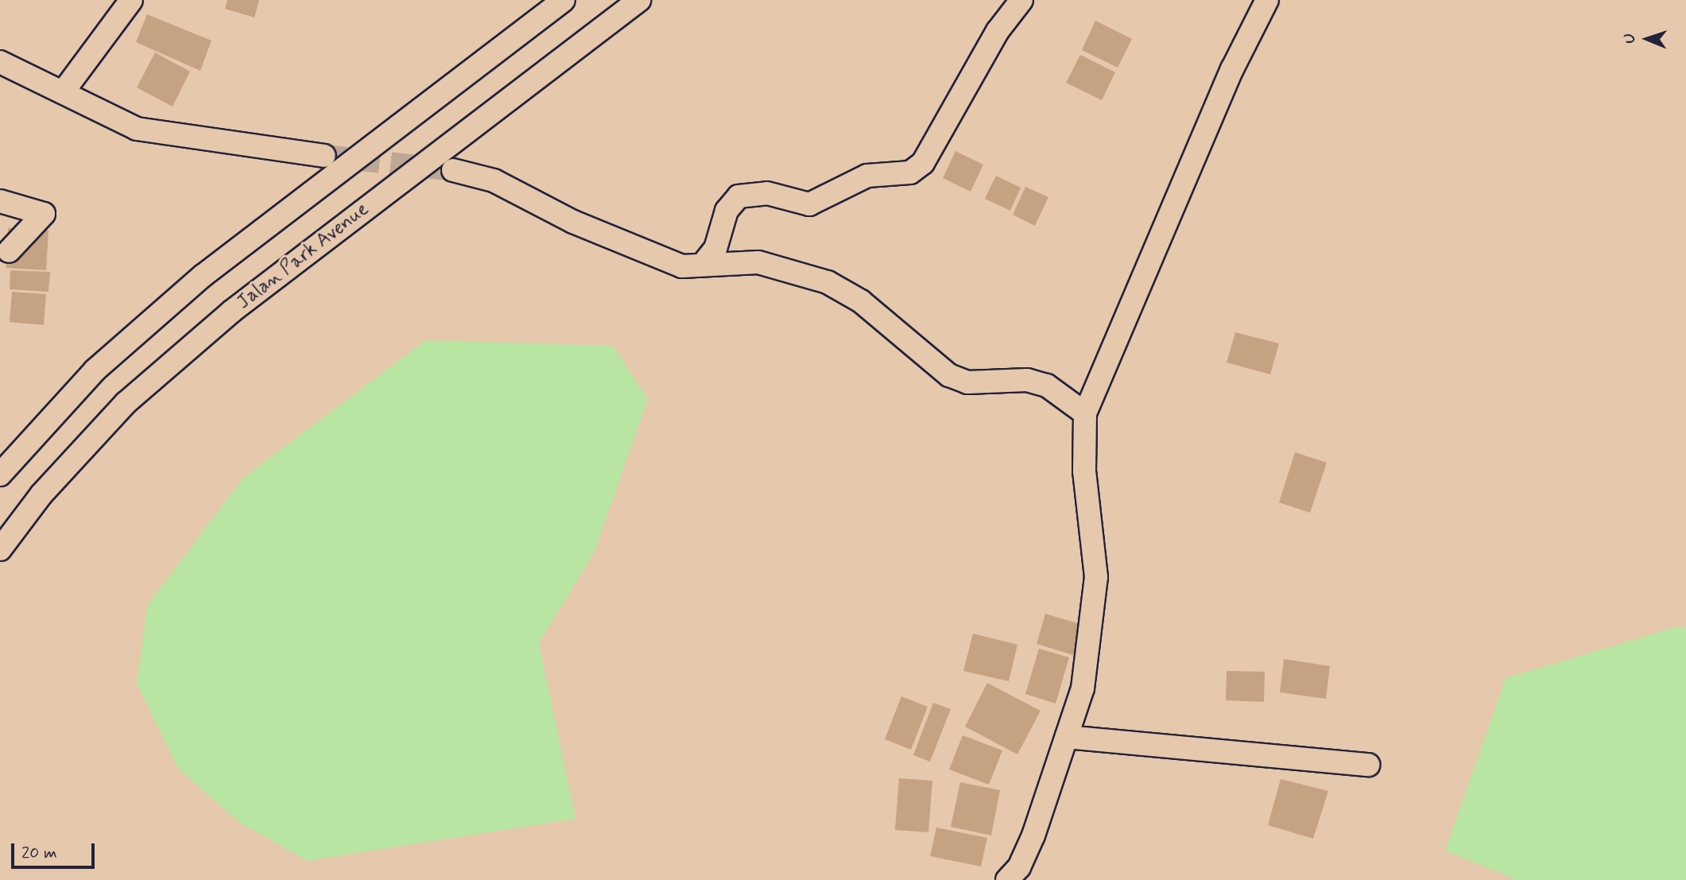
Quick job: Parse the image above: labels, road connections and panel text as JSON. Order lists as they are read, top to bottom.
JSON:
{
  "streets": {
    "street": ["Jalan Park Avenue"]
  },
  "scale_bar": "20 m",
  "north": "left"
}
